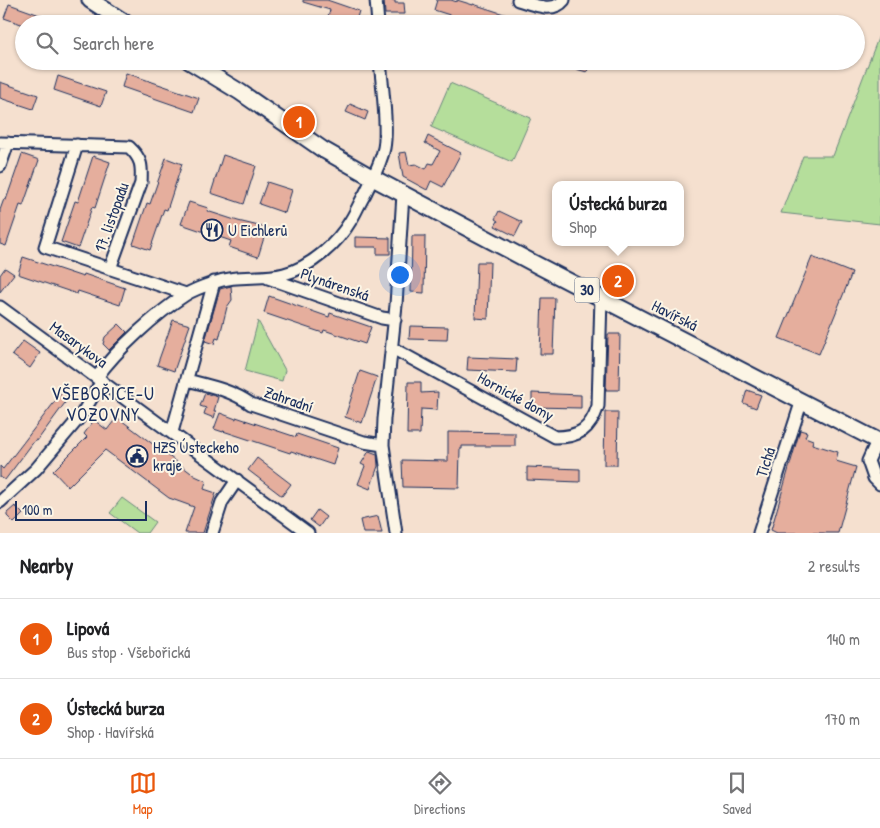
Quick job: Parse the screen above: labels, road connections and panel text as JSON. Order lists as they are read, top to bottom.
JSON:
{
  "streets": {
    "main road": ["30", "Havířská"],
    "street": [
      "17. listopadu",
      "Plynárenská",
      "Masarykova",
      "Hornické domy",
      "Zahradní",
      "Tichá"
    ]
  },
  "crossings": [
    ["Plynárenská", "30"],
    ["Plynárenská", "Havířská"],
    ["Plynárenská", "Masarykova"],
    ["30", "Havířská"],
    ["Havířská", "Hornické domy"],
    ["Havířská", "Tichá"]
  ],
  "districts": ["VŠEBOŘICE-U VOZOVNY"],
  "places": {
    "restaurant": ["U Eichlerů"],
    "public building": ["HZS Ústeckeho kraje"]
  },
  "scale_bar": "100 m",
  "page": {
    "search": "Search here",
    "pins": ["1", "2"],
    "popup": ["Ústecká burza", "Shop"],
    "scale": "100 m",
    "heading": ["Nearby", "2 results"],
    "list": [
      {
        "mark": "1",
        "name": "Lipová",
        "note": "Bus stop · Všebořická",
        "value": "140 m"
      },
      {
        "mark": "2",
        "name": "Ústecká burza",
        "note": "Shop · Havířská",
        "value": "170 m"
      }
    ],
    "nav": ["Map", "Directions", "Saved"]
  }
}
